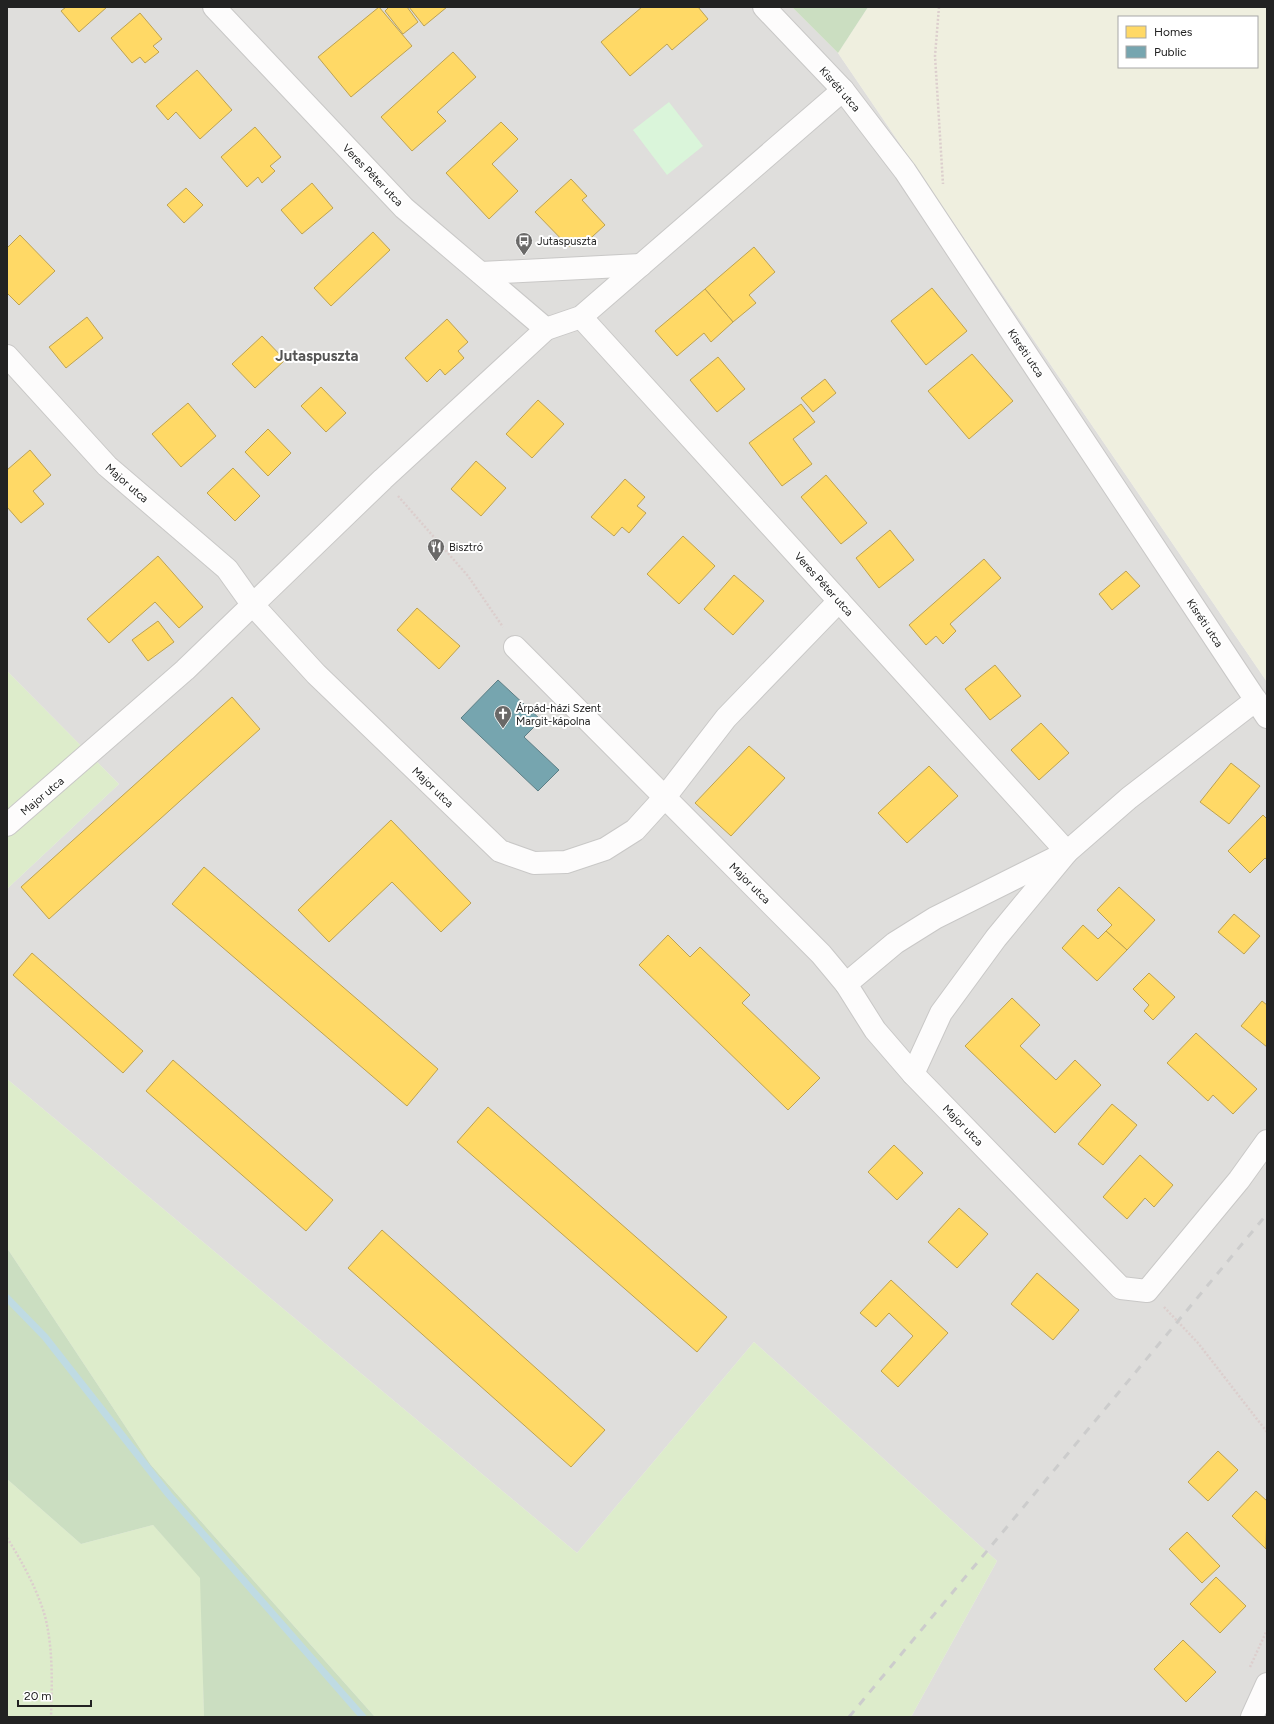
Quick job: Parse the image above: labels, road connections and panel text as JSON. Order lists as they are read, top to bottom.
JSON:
{
  "streets": {
    "street": ["Kisréti utca", "Veres Péter utca", "Major utca"]
  },
  "districts": ["Jutaspuszta"],
  "places": {
    "bus stop": ["Jutaspuszta"],
    "restaurant": ["Bisztró"],
    "church": ["Árpád-házi Szent Margit-kápolna"]
  },
  "legend": ["Homes", "Public"],
  "scale_bar": "20 m"
}
